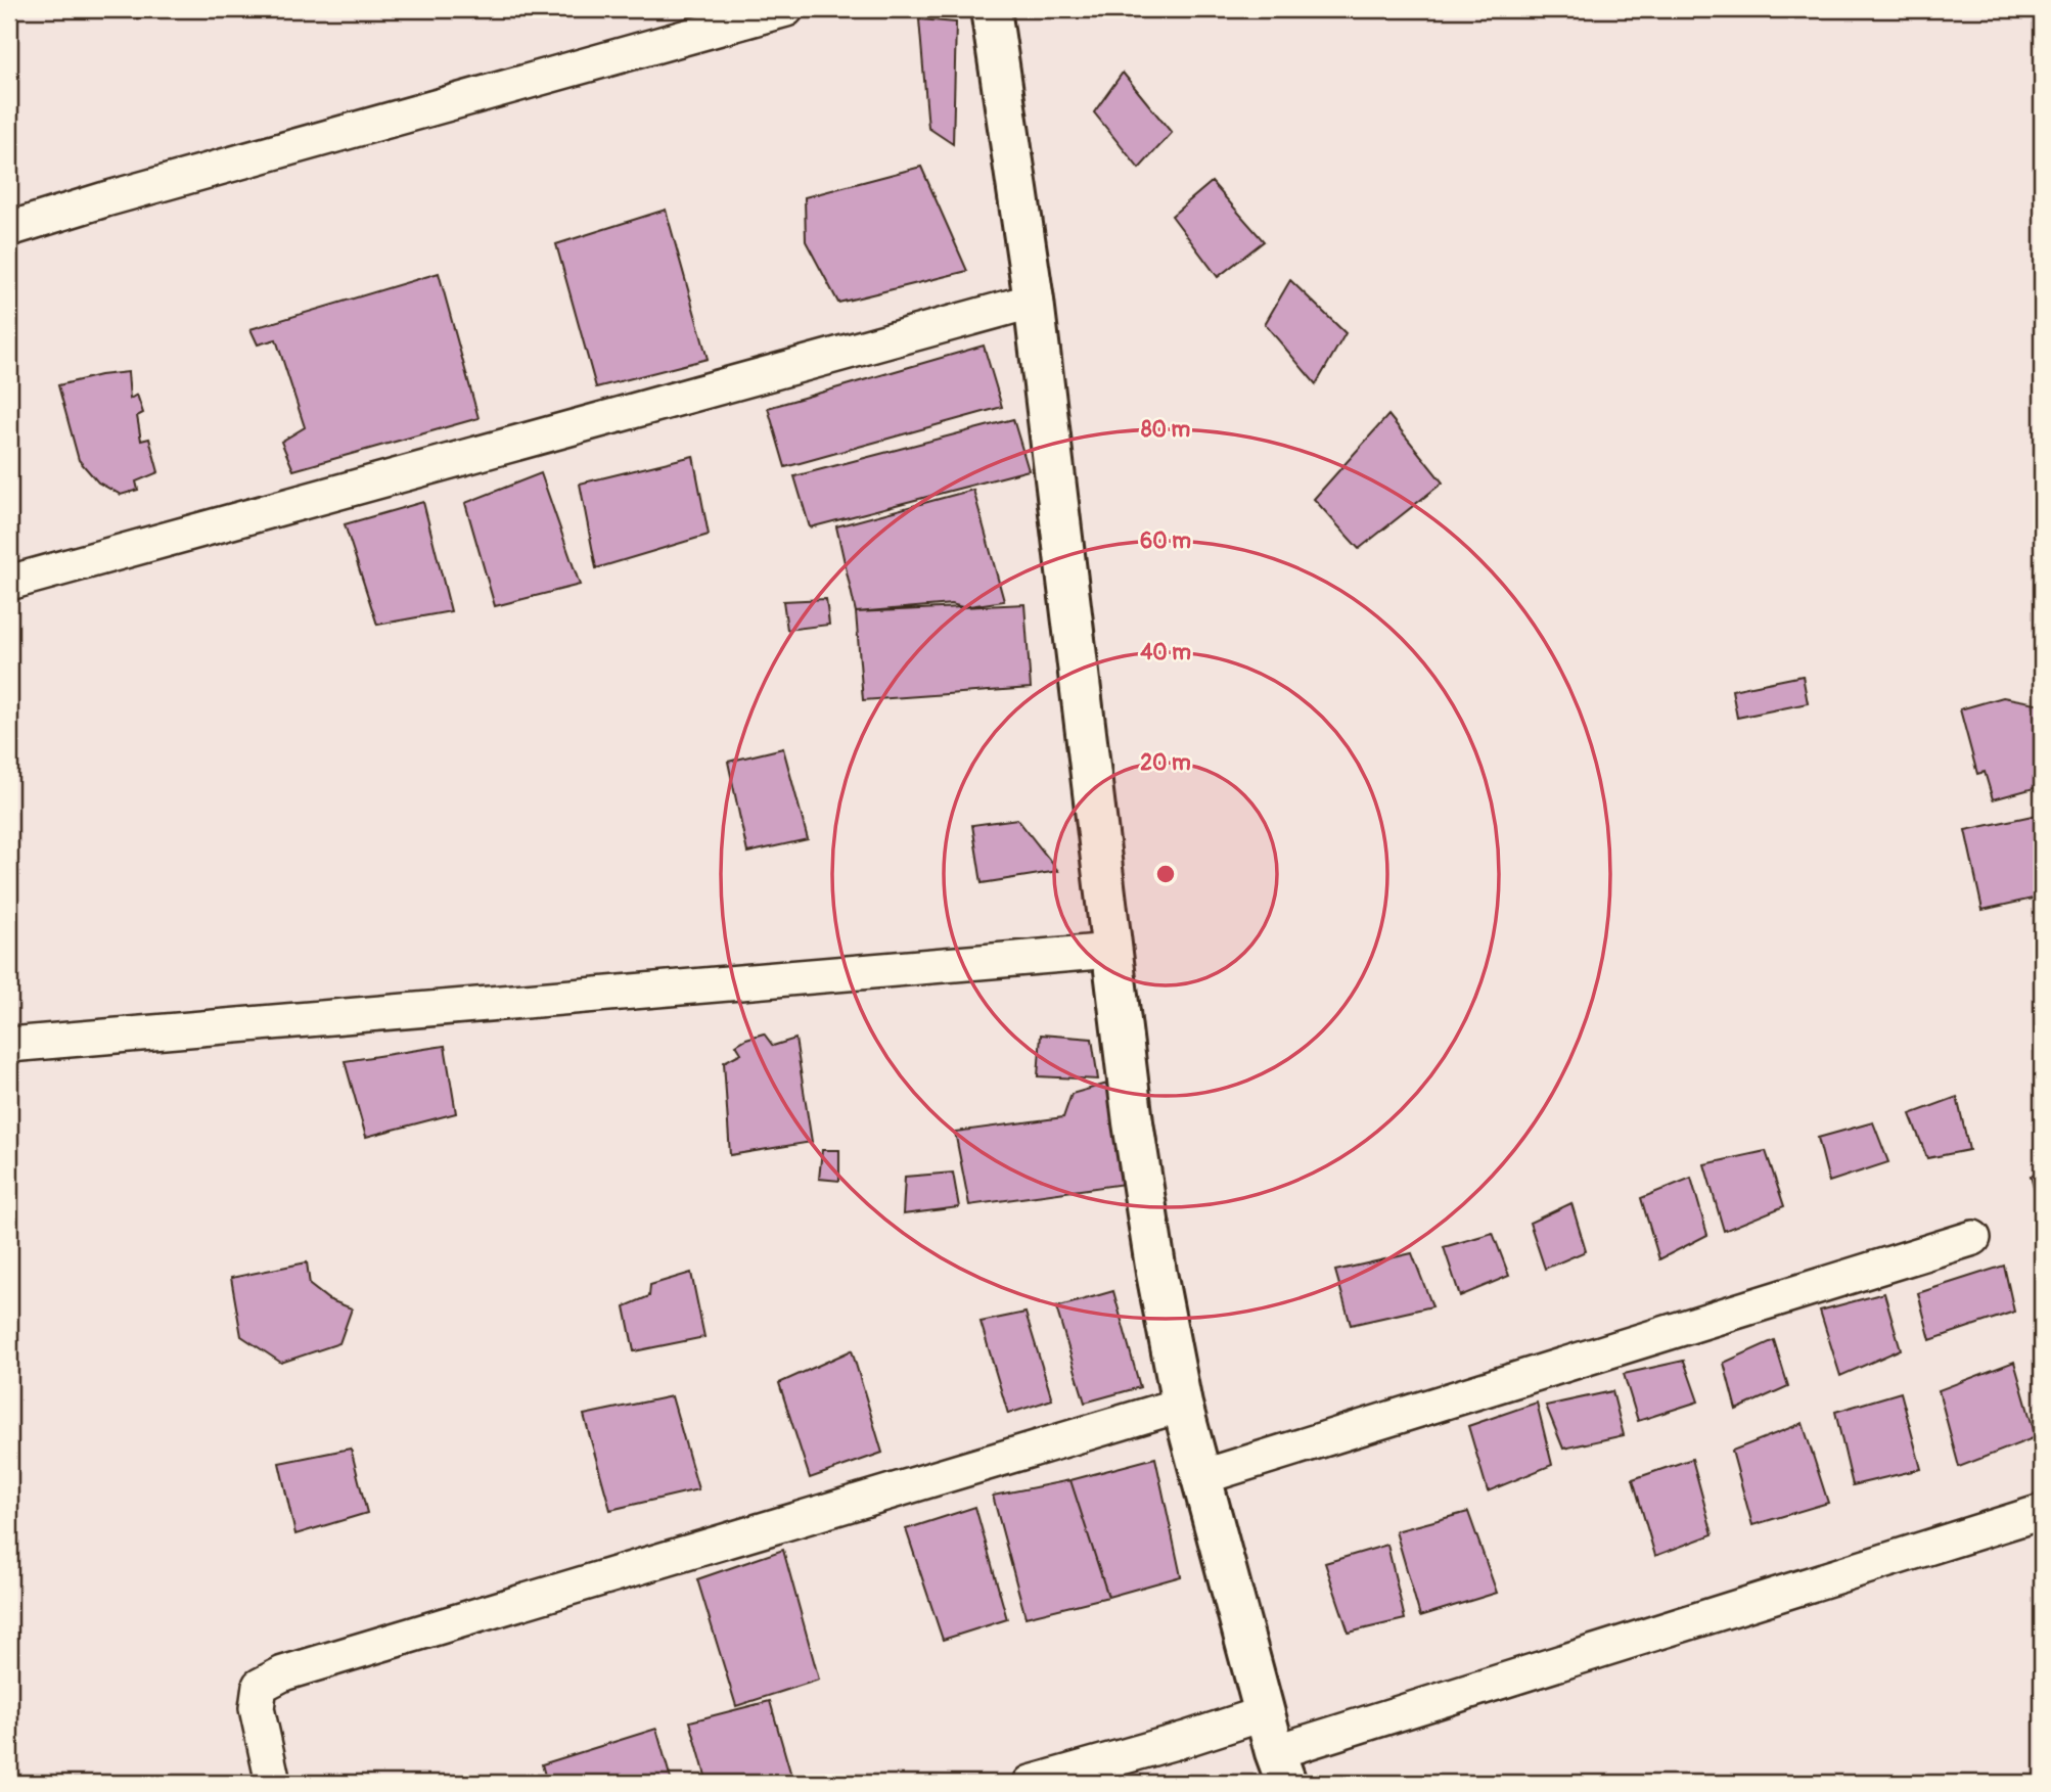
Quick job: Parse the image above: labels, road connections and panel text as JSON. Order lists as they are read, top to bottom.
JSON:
{
  "rings": [
    "80 m",
    "60 m",
    "40 m",
    "20 m"
  ]
}
